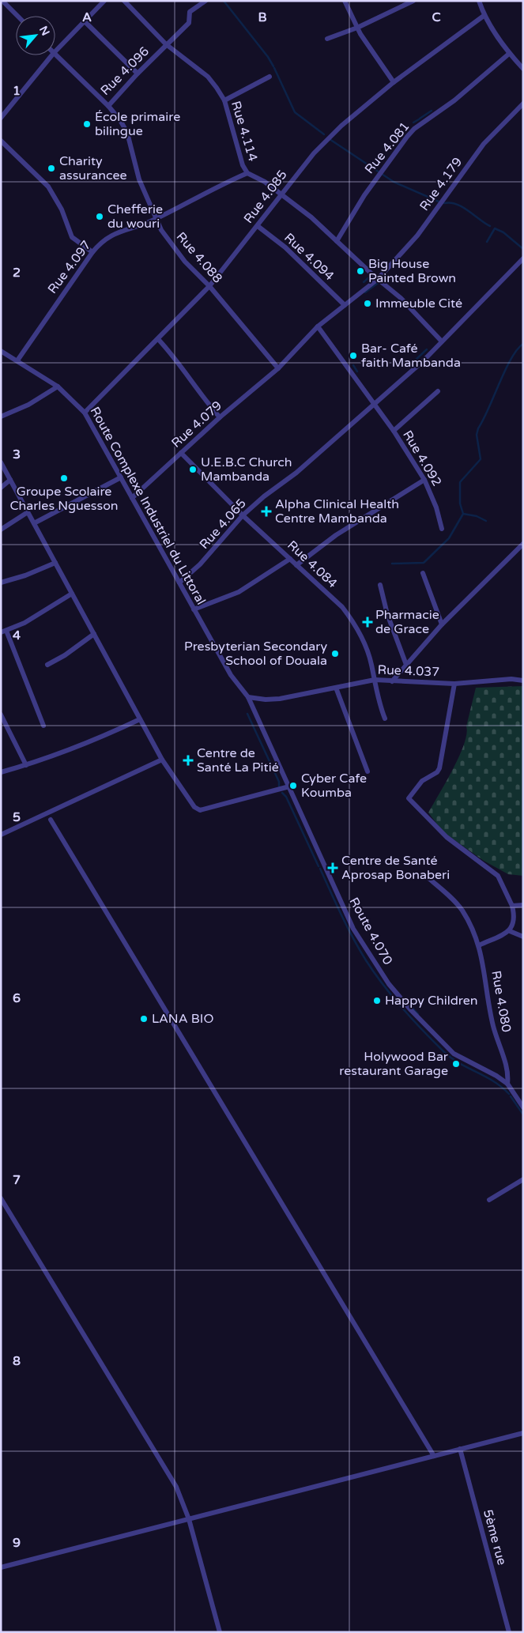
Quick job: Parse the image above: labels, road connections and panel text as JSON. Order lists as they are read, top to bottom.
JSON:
{
  "streets": {
    "street": [
      "Rue 4.096",
      "Rue 4.114",
      "Rue 4.081",
      "Rue 4.179",
      "Rue 4.085",
      "Rue 4.094",
      "Rue 4.088",
      "Rue 4.097",
      "Rue 4.079",
      "Rue 4.092",
      "Route Complexe Industriel du Littoral",
      "Rue 4.065",
      "Rue 4.084",
      "Rue 4.037",
      "Route 4.070",
      "Rue 4.080",
      "5ème rue"
    ]
  },
  "crossings": [
    ["Rue 4.096", "Rue 4.114"],
    ["Rue 4.096", "Rue 4.088"],
    ["Rue 4.114", "Rue 4.081"],
    ["Rue 4.114", "Rue 4.179"],
    ["Rue 4.114", "Rue 4.085"],
    ["Rue 4.114", "Rue 4.097"],
    ["Rue 4.114", "Rue 4.065"],
    ["Rue 4.179", "Rue 4.094"],
    ["Rue 4.179", "Rue 4.079"],
    ["Rue 4.179", "Rue 4.092"],
    ["Rue 4.085", "Rue 4.094"],
    ["Rue 4.085", "Rue 4.088"],
    ["Rue 4.085", "Route Complexe Industriel du Littoral"],
    ["Rue 4.088", "Rue 4.097"],
    ["Rue 4.088", "Rue 4.079"],
    ["Rue 4.097", "Route Complexe Industriel du Littoral"],
    ["Rue 4.079", "Rue 4.092"],
    ["Rue 4.079", "Route Complexe Industriel du Littoral"],
    ["Rue 4.079", "Rue 4.084"],
    ["Rue 4.092", "Rue 4.065"],
    ["Route Complexe Industriel du Littoral", "Rue 4.065"],
    ["Route Complexe Industriel du Littoral", "Rue 4.037"],
    ["Route Complexe Industriel du Littoral", "Route 4.070"],
    ["Rue 4.065", "Rue 4.084"],
    ["Rue 4.084", "Rue 4.037"],
    ["Rue 4.037", "Route 4.070"],
    ["Route 4.070", "Rue 4.080"]
  ],
  "places": {
    "other": [
      "École primaire bilingue",
      "Charity assurancee",
      "Chefferie du wouri",
      "Big House Painted Brown",
      "Immeuble Cité",
      "Bar- Café faith Mambanda",
      "U.E.B.C Church Mambanda",
      "Groupe Scolaire Charles Nguesson",
      "Presbyterian Secondary School of Douala",
      "Cyber Cafe Koumba",
      "Happy Children",
      "LANA BIO",
      "Holywood Bar restaurant Garage"
    ],
    "health": [
      "Alpha Clinical Health Centre Mambanda",
      "Pharmacie de Grace",
      "Centre de Santé La Pitié",
      "Centre de Santé Aprosap Bonaberi"
    ]
  },
  "north": "top right",
  "grid": {
    "columns": ["A", "B", "C"],
    "rows": [
      "1",
      "2",
      "3",
      "4",
      "5",
      "6",
      "7",
      "8",
      "9"
    ]
  }
}
